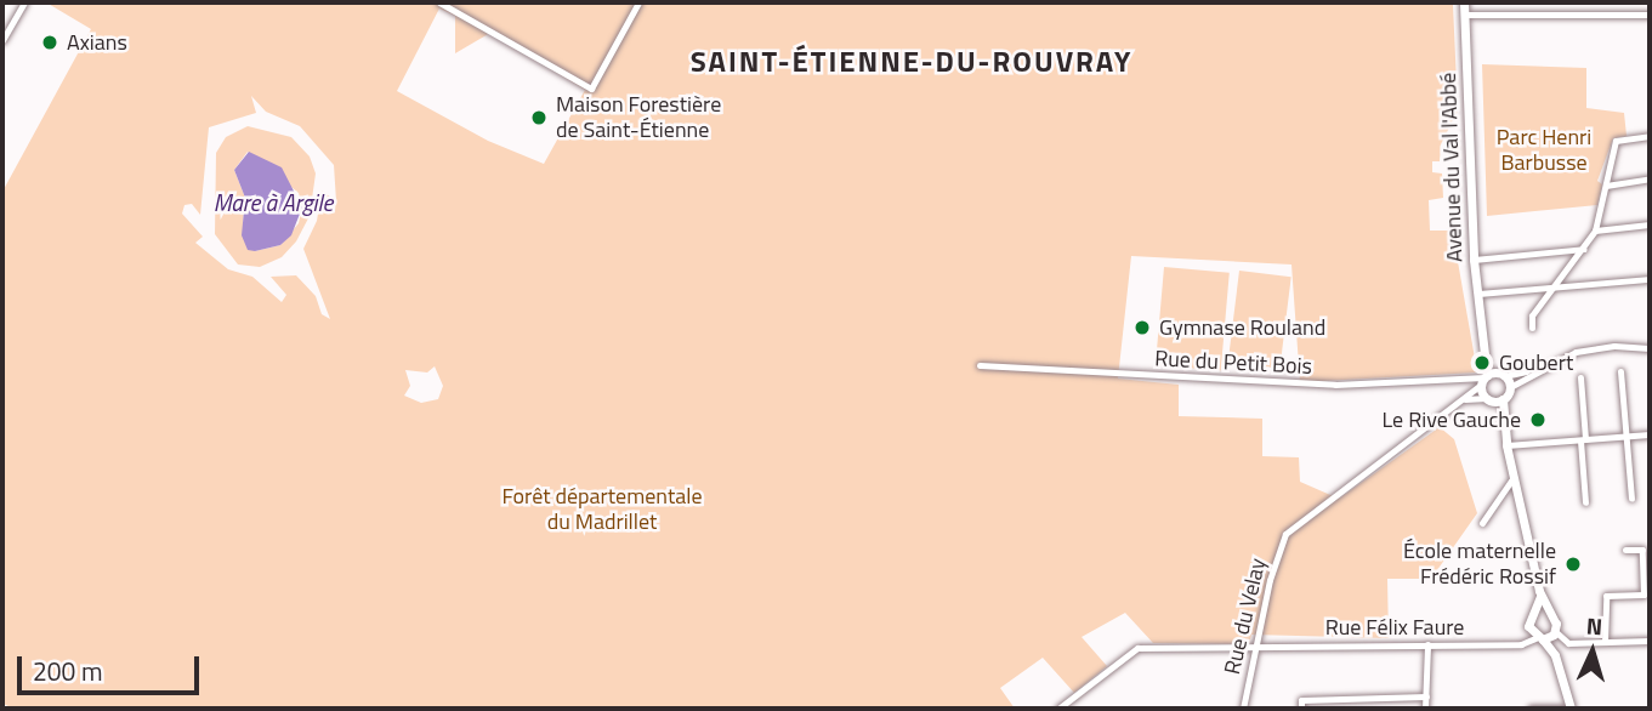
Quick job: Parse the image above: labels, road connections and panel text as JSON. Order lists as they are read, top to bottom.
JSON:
{
  "streets": {
    "main road": ["Avenue du Val l'Abbé"],
    "street": ["Rue du Petit Bois", "Rue du Velay", "Rue Félix Faure"]
  },
  "crossings": [
    ["Avenue du Val l'Abbé", "Rue du Petit Bois"],
    ["Rue du Velay", "Rue Félix Faure"]
  ],
  "districts": ["SAINT-ÉTIENNE-DU-ROUVRAY"],
  "water": ["Mare à Argile"],
  "parks": ["Parc Henri Barbusse", "Forêt départementale du Madrillet"],
  "places": [
    "Axians",
    "Maison Forestière de Saint-Étienne",
    "Gymnase Rouland",
    "Goubert",
    "Le Rive Gauche",
    "École maternelle Frédéric Rossif"
  ],
  "scale_bar": "200 m",
  "north": "top"
}
